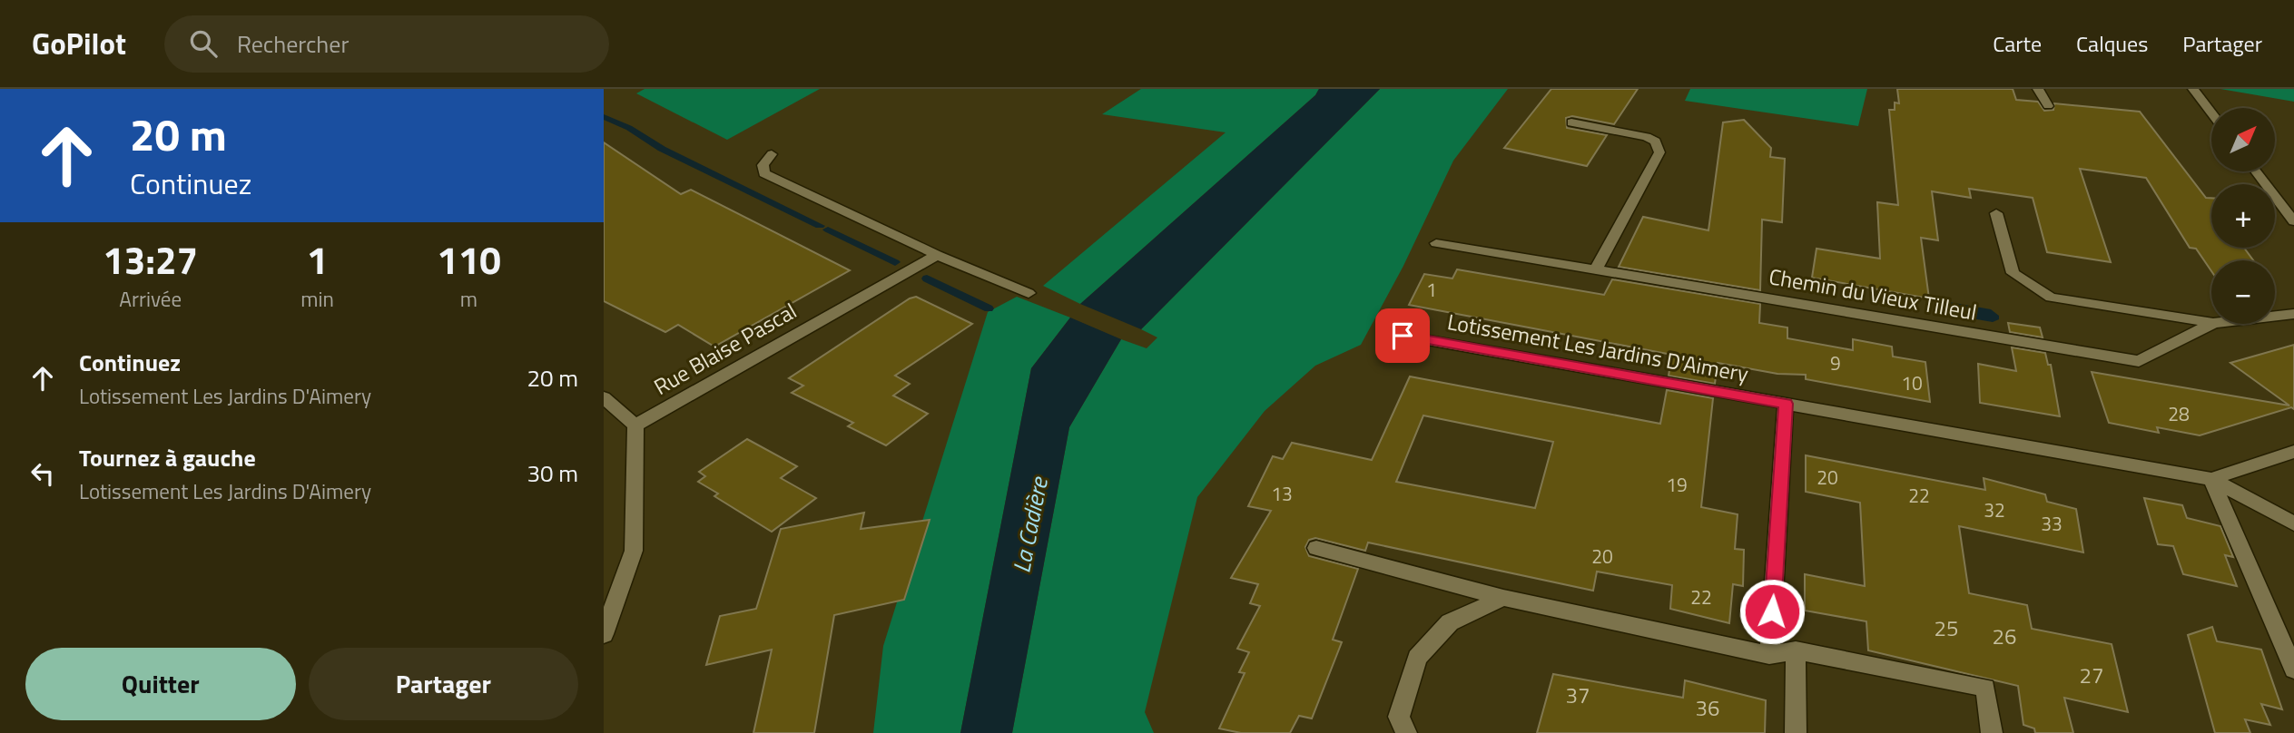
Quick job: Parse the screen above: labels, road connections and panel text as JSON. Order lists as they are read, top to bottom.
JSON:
{
  "streets": {
    "street": ["Chemin du Vieux Tilleul", "Lotissement Les Jardins D'Aimery", "Rue Blaise Pascal"]
  },
  "water": ["La Cadière"],
  "house_numbers": [
    "1",
    "9",
    "10",
    "28",
    "20",
    "19",
    "13",
    "22",
    "32",
    "33",
    "20",
    "22",
    "25",
    "26",
    "27",
    "37",
    "36"
  ],
  "north": "top right",
  "page": {
    "header": "GoPilot",
    "search": "Rechercher",
    "nav": ["Carte", "Calques", "Partager"],
    "turn": ["20 m", "Continuez"],
    "map_buttons": ["+", "−"],
    "eta": [
      "13:27",
      "Arrivée",
      "1",
      "min",
      "110",
      "m"
    ],
    "list": [
      {
        "name": "Continuez",
        "note": "Lotissement Les Jardins D'Aimery",
        "value": "20 m"
      },
      {
        "name": "Tournez à gauche",
        "note": "Lotissement Les Jardins D'Aimery",
        "value": "30 m"
      }
    ],
    "buttons": ["Quitter", "Partager"]
  }
}
